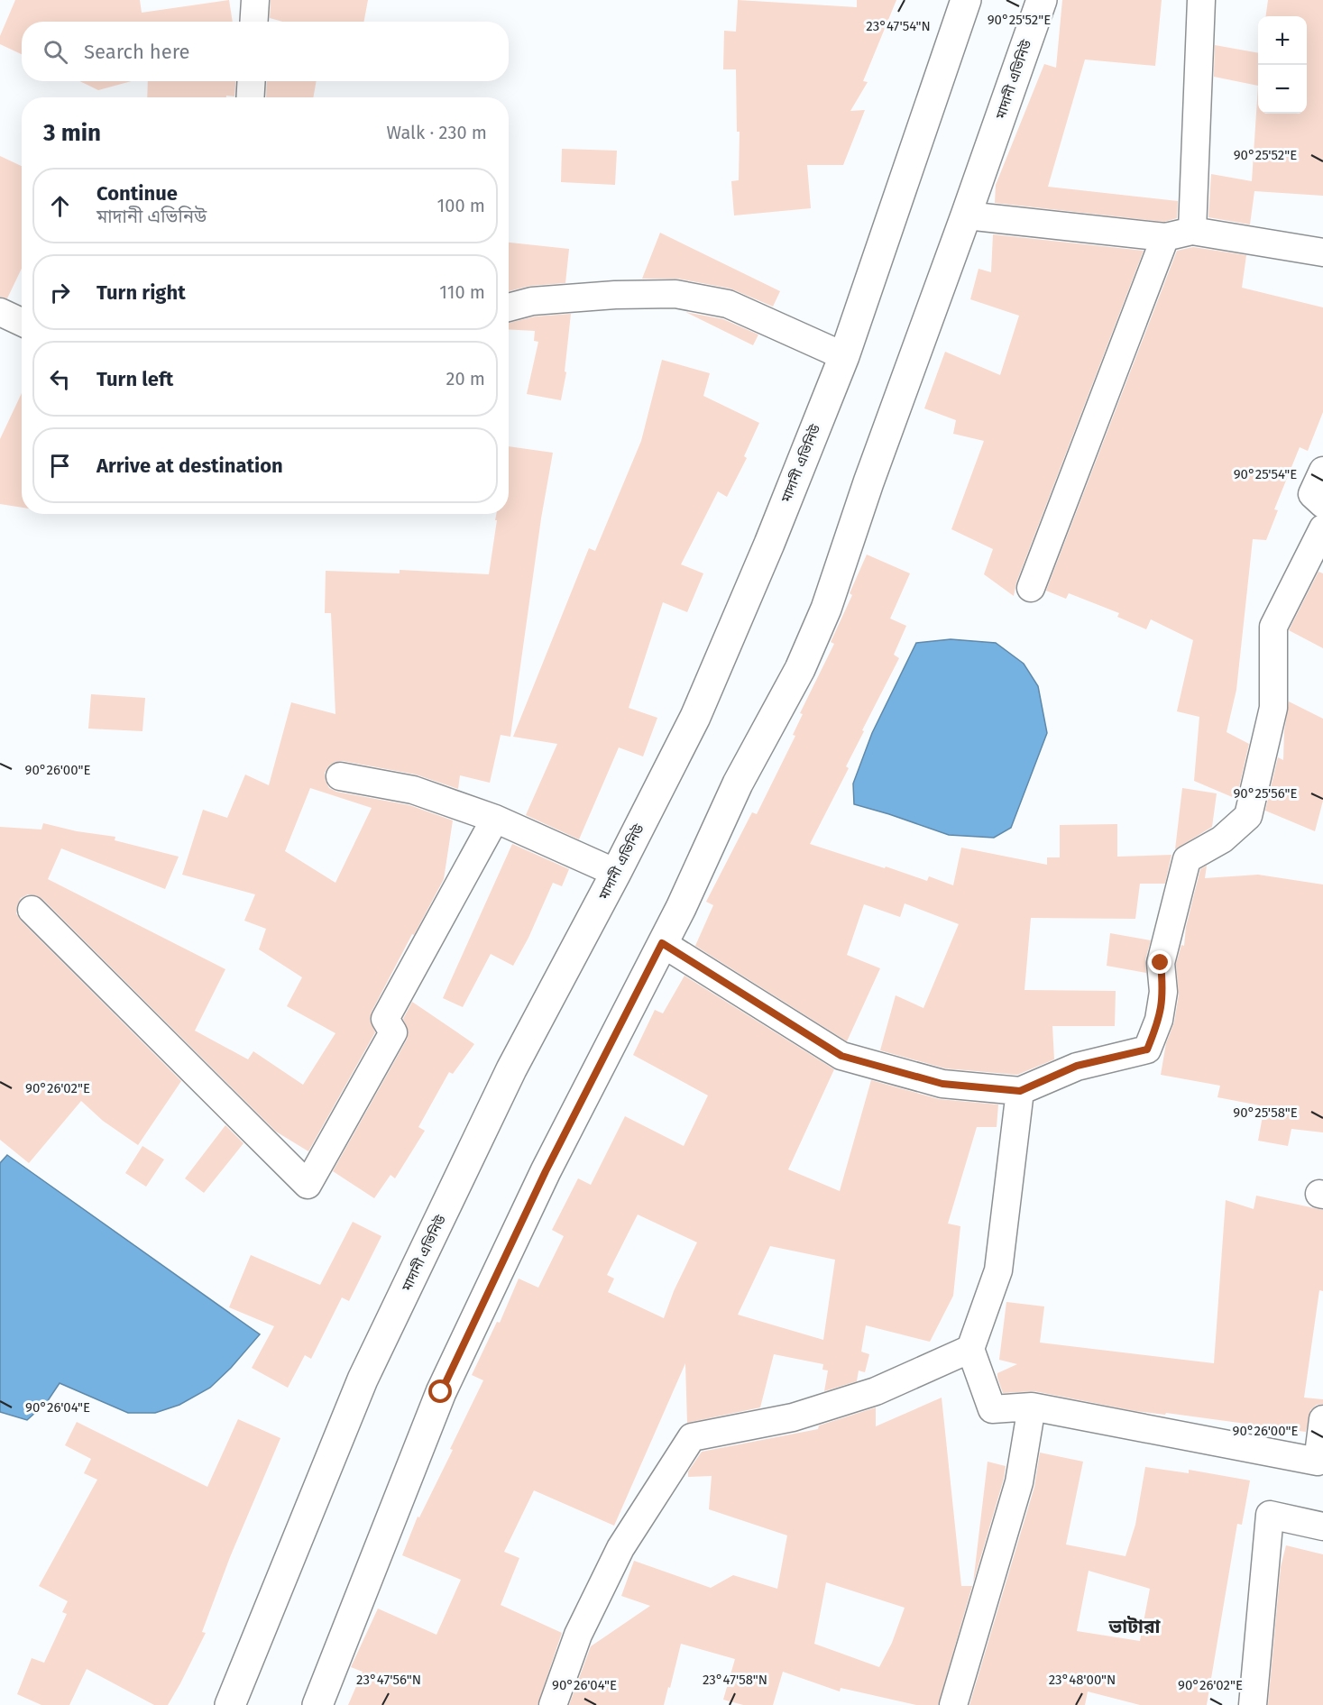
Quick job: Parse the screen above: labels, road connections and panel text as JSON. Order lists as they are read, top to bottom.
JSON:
{
  "streets": {
    "main road": ["মাদানী এভিনিউ"]
  },
  "districts": ["ভাটারা"],
  "page": {
    "map_buttons": ["+", "−"],
    "search": "Search here",
    "heading": ["3 min", "Walk · 230 m"],
    "list": [
      ["Continue", "মাদানী এভিনিউ", "100 m"],
      ["Turn right", "110 m"],
      ["Turn left", "20 m"],
      "Arrive at destination"
    ]
  },
  "coordinates": [
    "90°25'52\"E",
    "23°47'54\"N",
    "90°25'54\"E",
    "90°26'00\"E",
    "90°25'56\"E",
    "90°26'02\"E",
    "90°25'58\"E",
    "90°26'04\"E",
    "23°47'56\"N",
    "23°47'58\"N",
    "23°48'00\"N"
  ]
}
